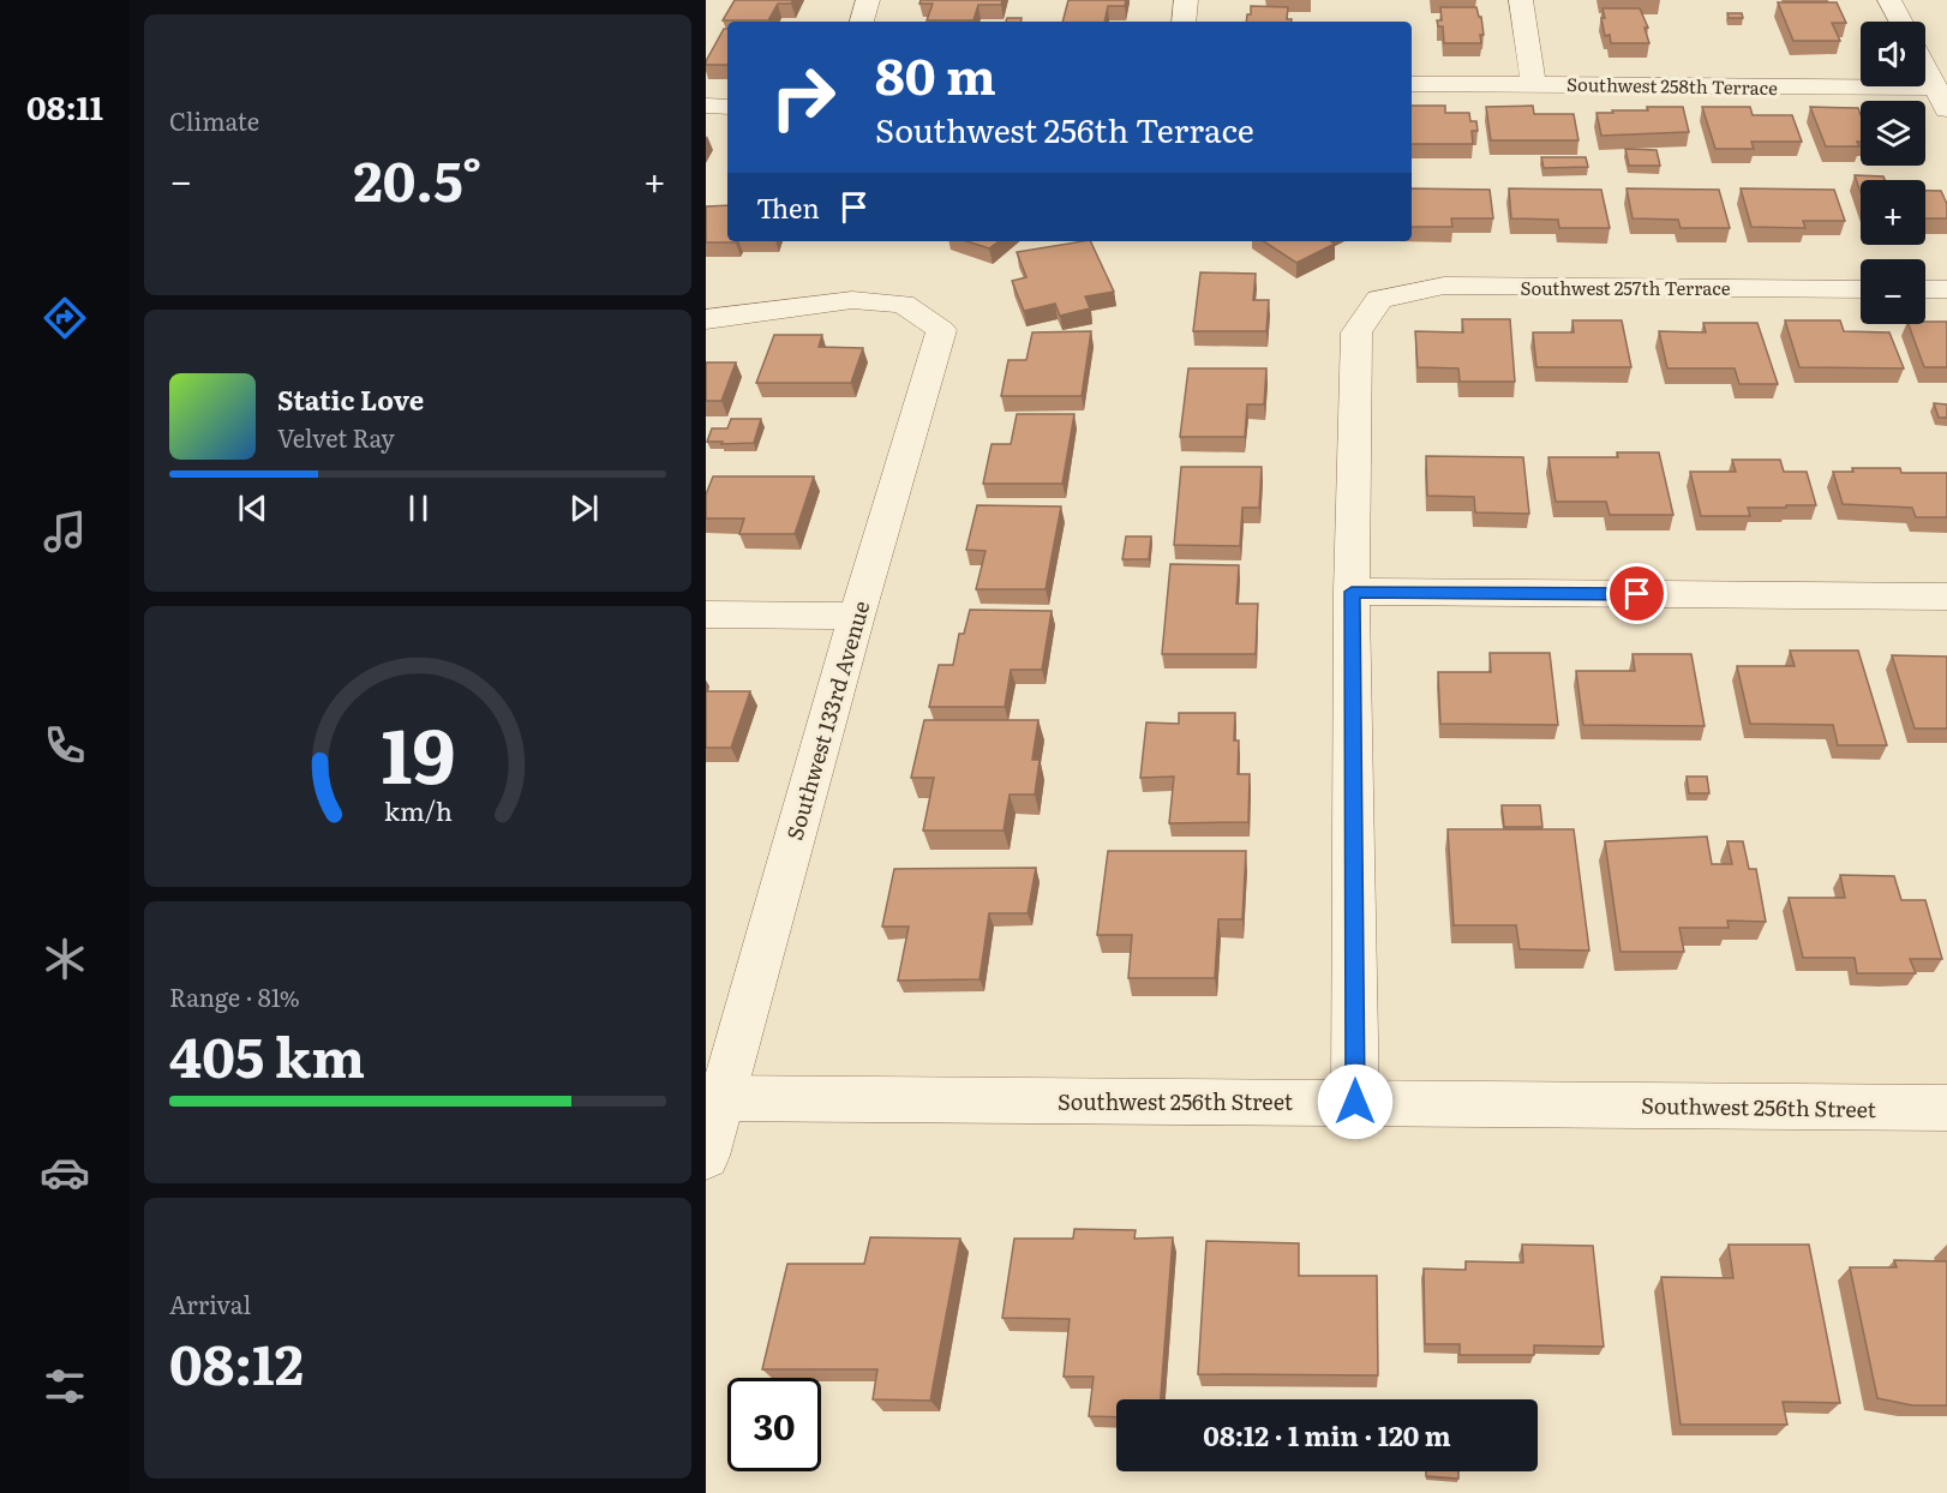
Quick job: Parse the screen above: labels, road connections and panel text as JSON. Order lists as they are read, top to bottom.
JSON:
{
  "streets": {
    "street": [
      "Southwest 258th Terrace",
      "Southwest 257th Terrace",
      "Southwest 133rd Avenue",
      "Southwest 256th Street"
    ]
  },
  "crossings": [
    ["Southwest 133rd Avenue", "Southwest 256th Street"]
  ],
  "page": {
    "tabs": "08:11",
    "tile": [
      "Climate",
      ["Range · 81%", "405 km"],
      ["Arrival", "08:12"]
    ],
    "map_buttons": ["+", "−"],
    "turn": ["80 m", "Southwest 256th Terrace"],
    "heat": ["−", "20.5°", "+"],
    "then": "Then",
    "song": ["Static Love", "Velvet Ray"],
    "limit": "30",
    "trip": "08:12 · 1 min · 120 m",
    "gauge": ["19", "km/h"]
  }
}
